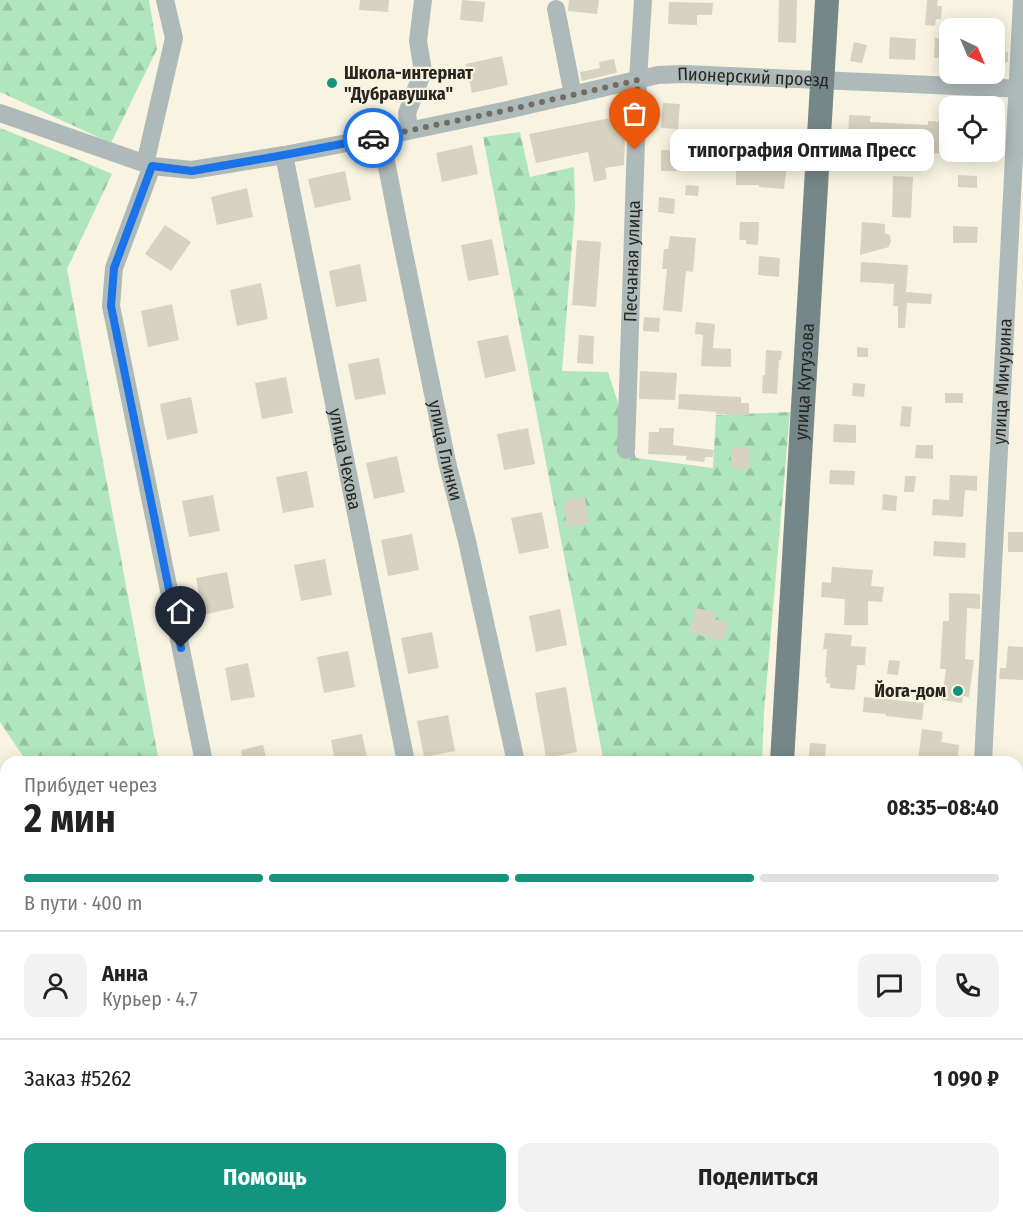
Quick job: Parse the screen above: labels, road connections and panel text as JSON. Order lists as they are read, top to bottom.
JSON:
{
  "streets": {
    "main road": ["улица Кутузова"],
    "street": [
      "Пионерский проезд",
      "Песчаная улица",
      "улица Мичурина",
      "улица Глинки",
      "улица Чехова"
    ]
  },
  "crossings": [
    ["Пионерский проезд", "Песчаная улица"],
    ["Пионерский проезд", "улица Кутузова"],
    ["Пионерский проезд", "улица Мичурина"],
    ["Пионерский проезд", "улица Глинки"],
    ["Пионерский проезд", "улица Чехова"]
  ],
  "places": ["Школа-интернат \"Дубравушка\"", "типография Оптима Пресс", "Йога-дом"],
  "north": "bottom right",
  "page": {
    "bubble": "типография Оптима Пресс",
    "heading": ["2 мин", "Прибудет через", "08:35–08:40"],
    "panel": [
      "Анна",
      "Курьер · 4.7",
      "Заказ #5262",
      "1 090 ₽"
    ],
    "bar": "В пути · 400 m",
    "buttons": ["Помощь", "Поделиться"]
  }
}
